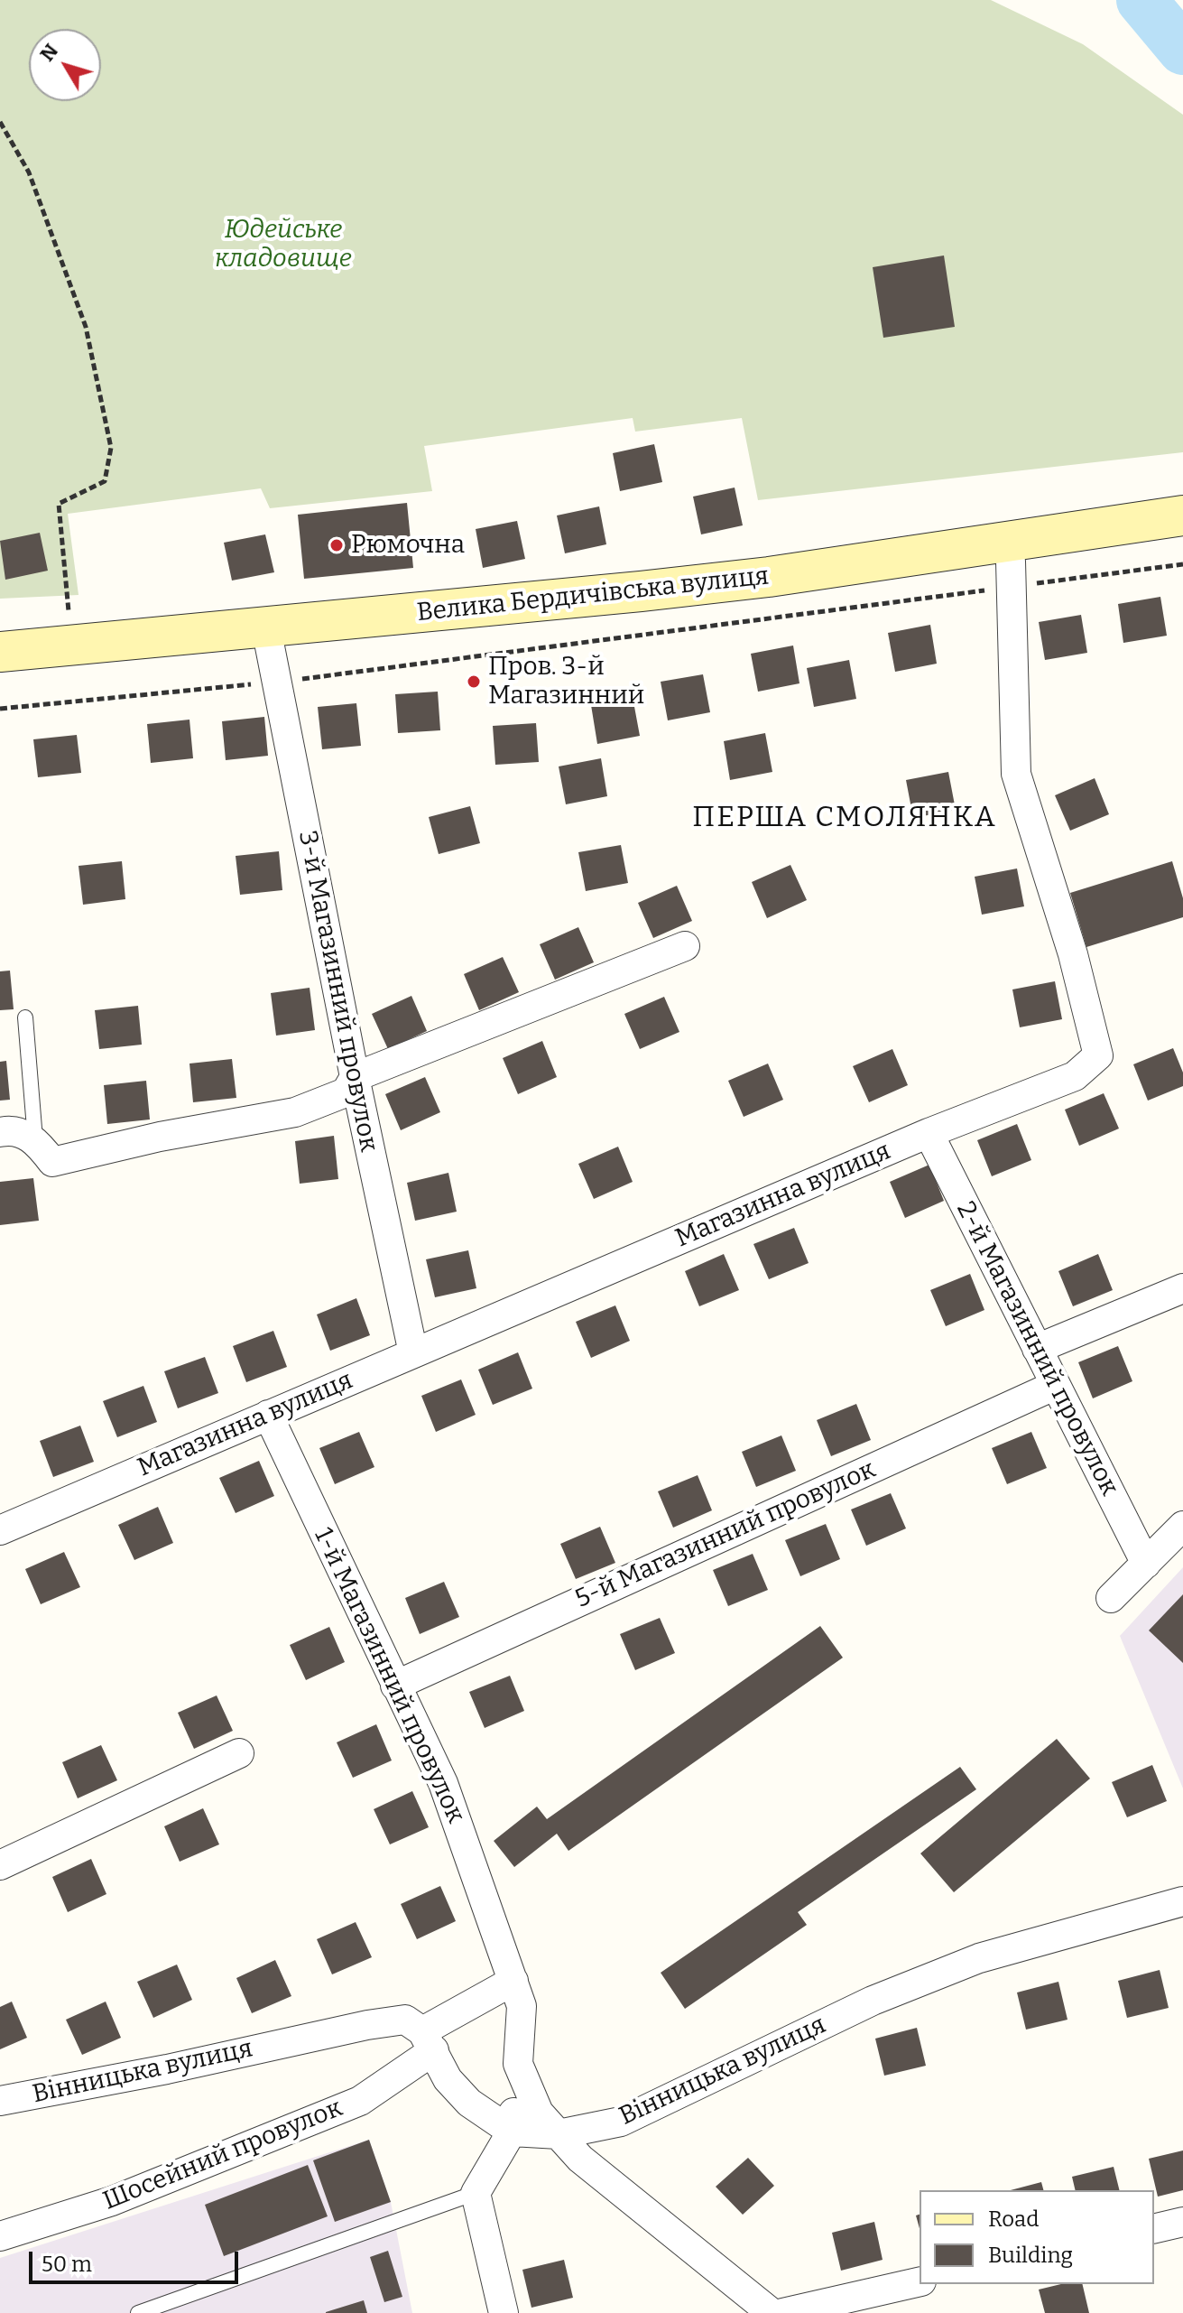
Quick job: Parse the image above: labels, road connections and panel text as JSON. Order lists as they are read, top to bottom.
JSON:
{
  "streets": {
    "main road": ["Велика Бердичівська вулиця"],
    "street": [
      "3-й Магазинний провулок",
      "Магазинна вулиця",
      "2-й Магазинний провулок",
      "5-й Магазинний провулок",
      "1-й Магазинний провулок",
      "Вінницька вулиця",
      "Шосейний провулок"
    ]
  },
  "crossings": [
    ["Велика Бердичівська вулиця", "3-й Магазинний провулок"],
    ["Велика Бердичівська вулиця", "Магазинна вулиця"],
    ["3-й Магазинний провулок", "Магазинна вулиця"],
    ["Магазинна вулиця", "2-й Магазинний провулок"],
    ["Магазинна вулиця", "1-й Магазинний провулок"],
    ["2-й Магазинний провулок", "5-й Магазинний провулок"],
    ["5-й Магазинний провулок", "1-й Магазинний провулок"],
    ["1-й Магазинний провулок", "Вінницька вулиця"],
    ["1-й Магазинний провулок", "Шосейний провулок"],
    ["Вінницька вулиця", "Шосейний провулок"]
  ],
  "districts": ["ПЕРША СМОЛЯНКА"],
  "parks": ["Юдейське кладовище"],
  "places": ["Рюмочна", "Пров. 3-й Магазинний"],
  "legend": ["Road", "Building"],
  "scale_bar": "50 m",
  "north": "top left"
}
